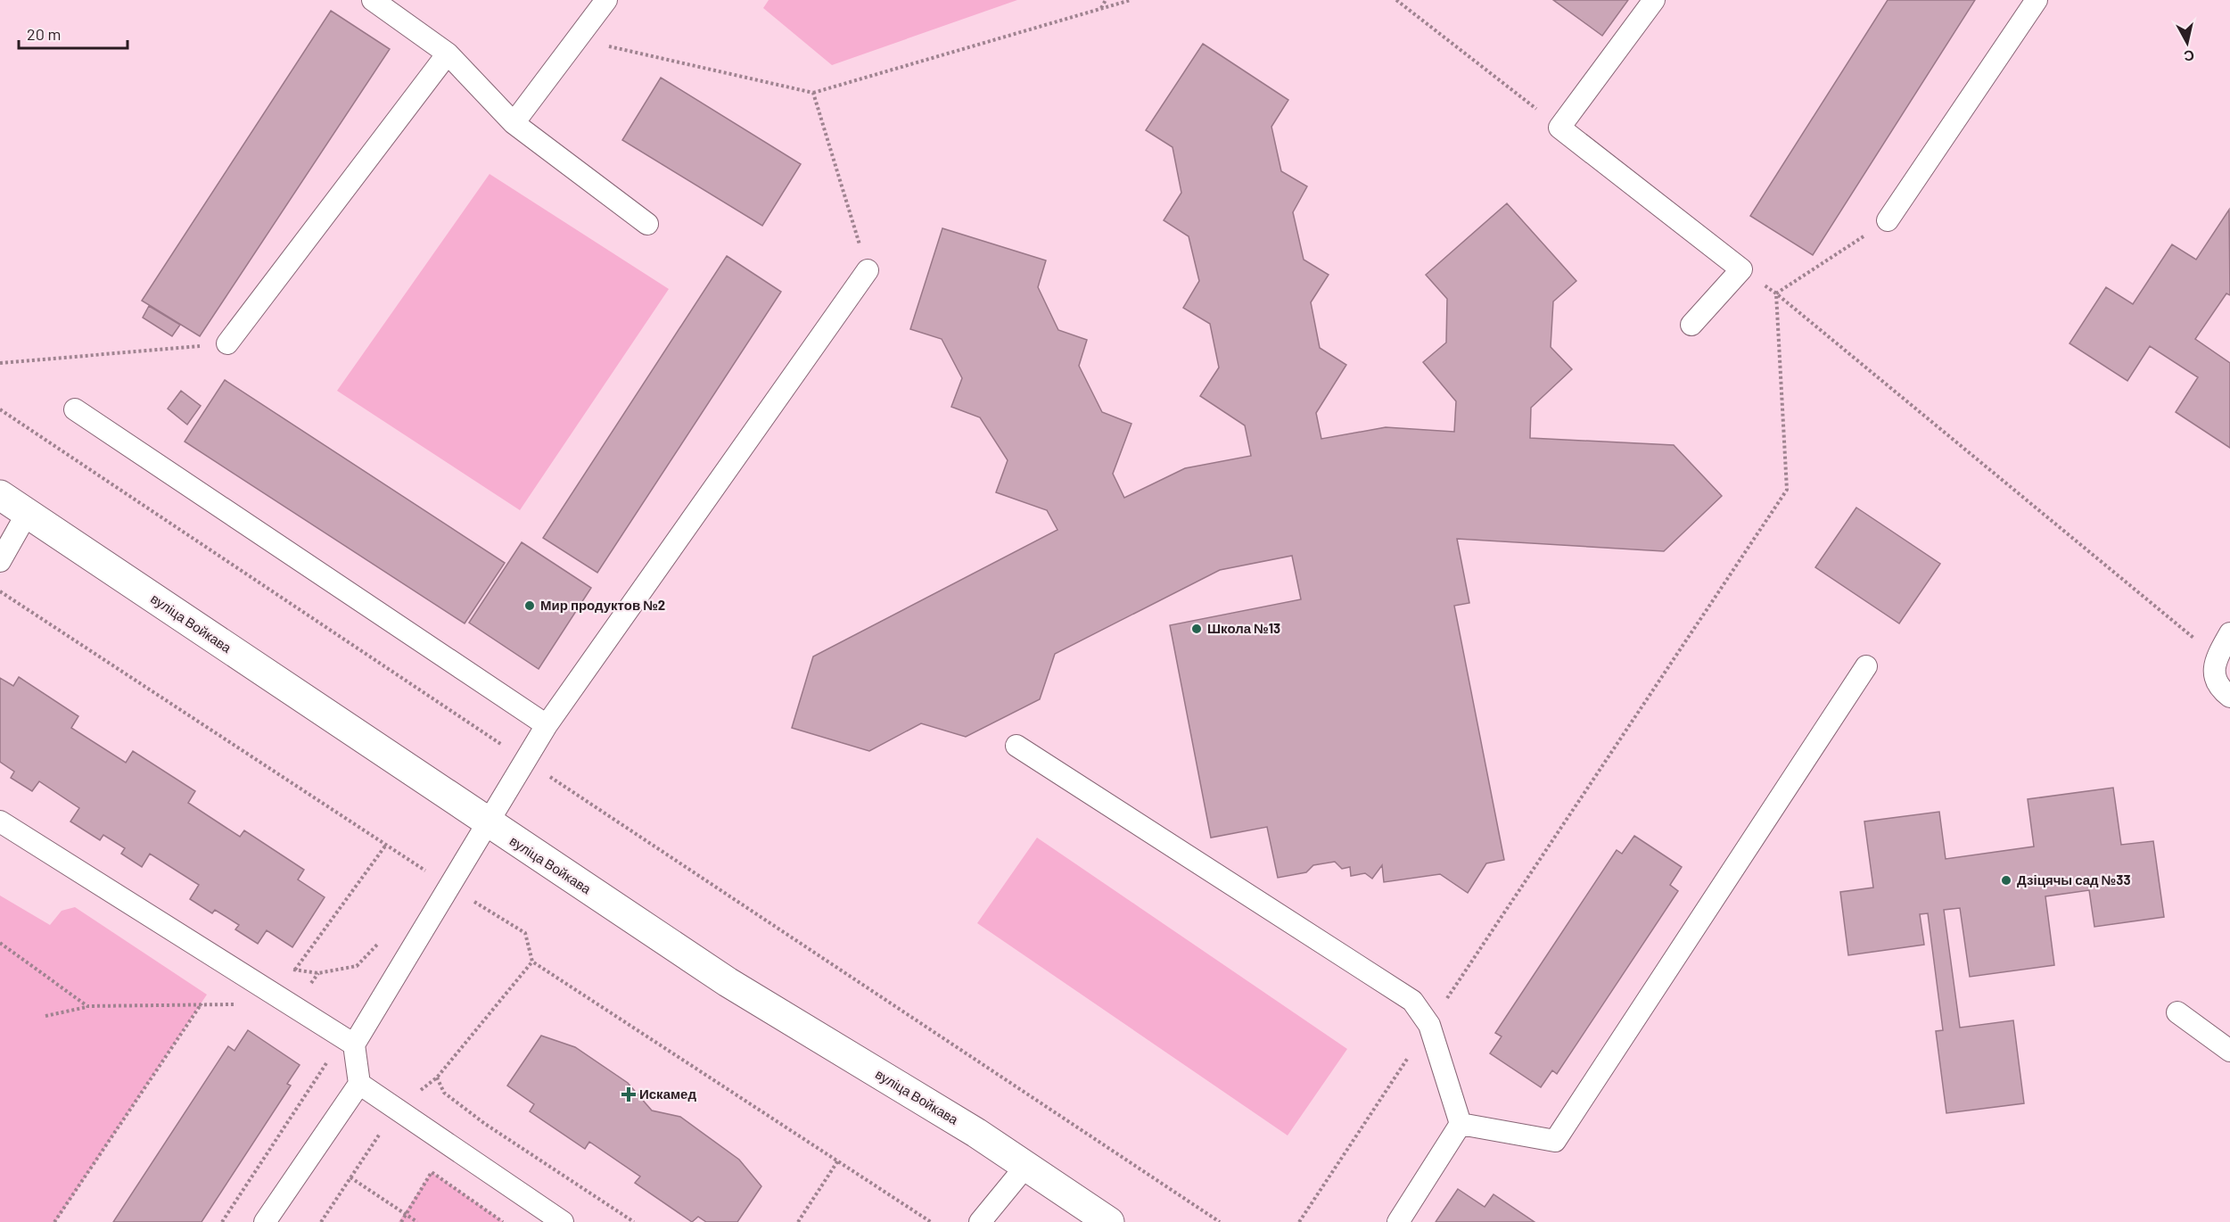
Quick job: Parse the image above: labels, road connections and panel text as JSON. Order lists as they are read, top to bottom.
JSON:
{
  "streets": {
    "main road": ["вуліца Войкава"]
  },
  "places": {
    "other": ["Мир продуктов №2", "Школа №13", "Дзіцячы сад №33"],
    "health": ["Искамед"]
  },
  "scale_bar": "20 m",
  "north": "bottom"
}
